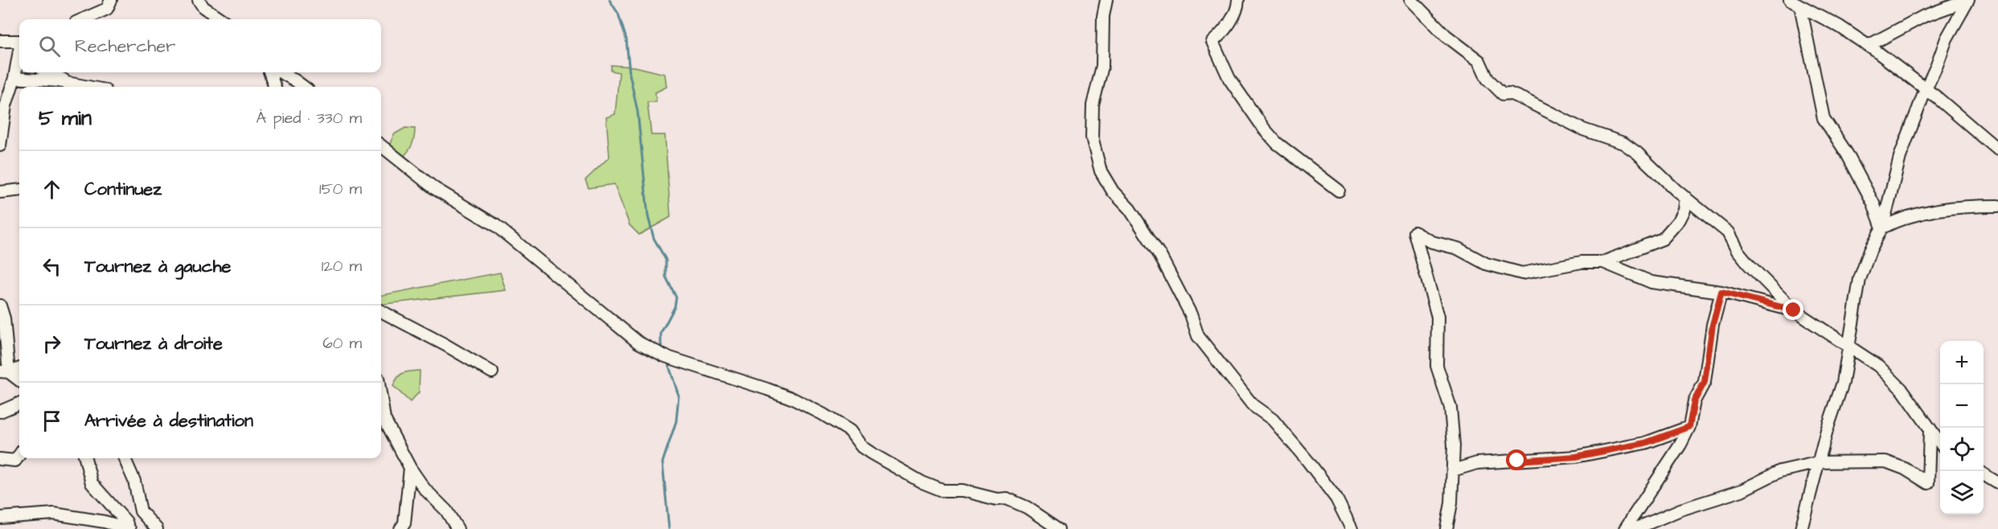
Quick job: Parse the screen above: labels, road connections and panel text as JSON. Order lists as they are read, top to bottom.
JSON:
{
  "page": {
    "search": "Rechercher",
    "heading": ["5 min", "À pied · 330 m"],
    "list": [
      ["Continuez", "150 m"],
      ["Tournez à gauche", "120 m"],
      ["Tournez à droite", "60 m"],
      "Arrivée à destination"
    ],
    "map_buttons": ["+", "−"]
  }
}
